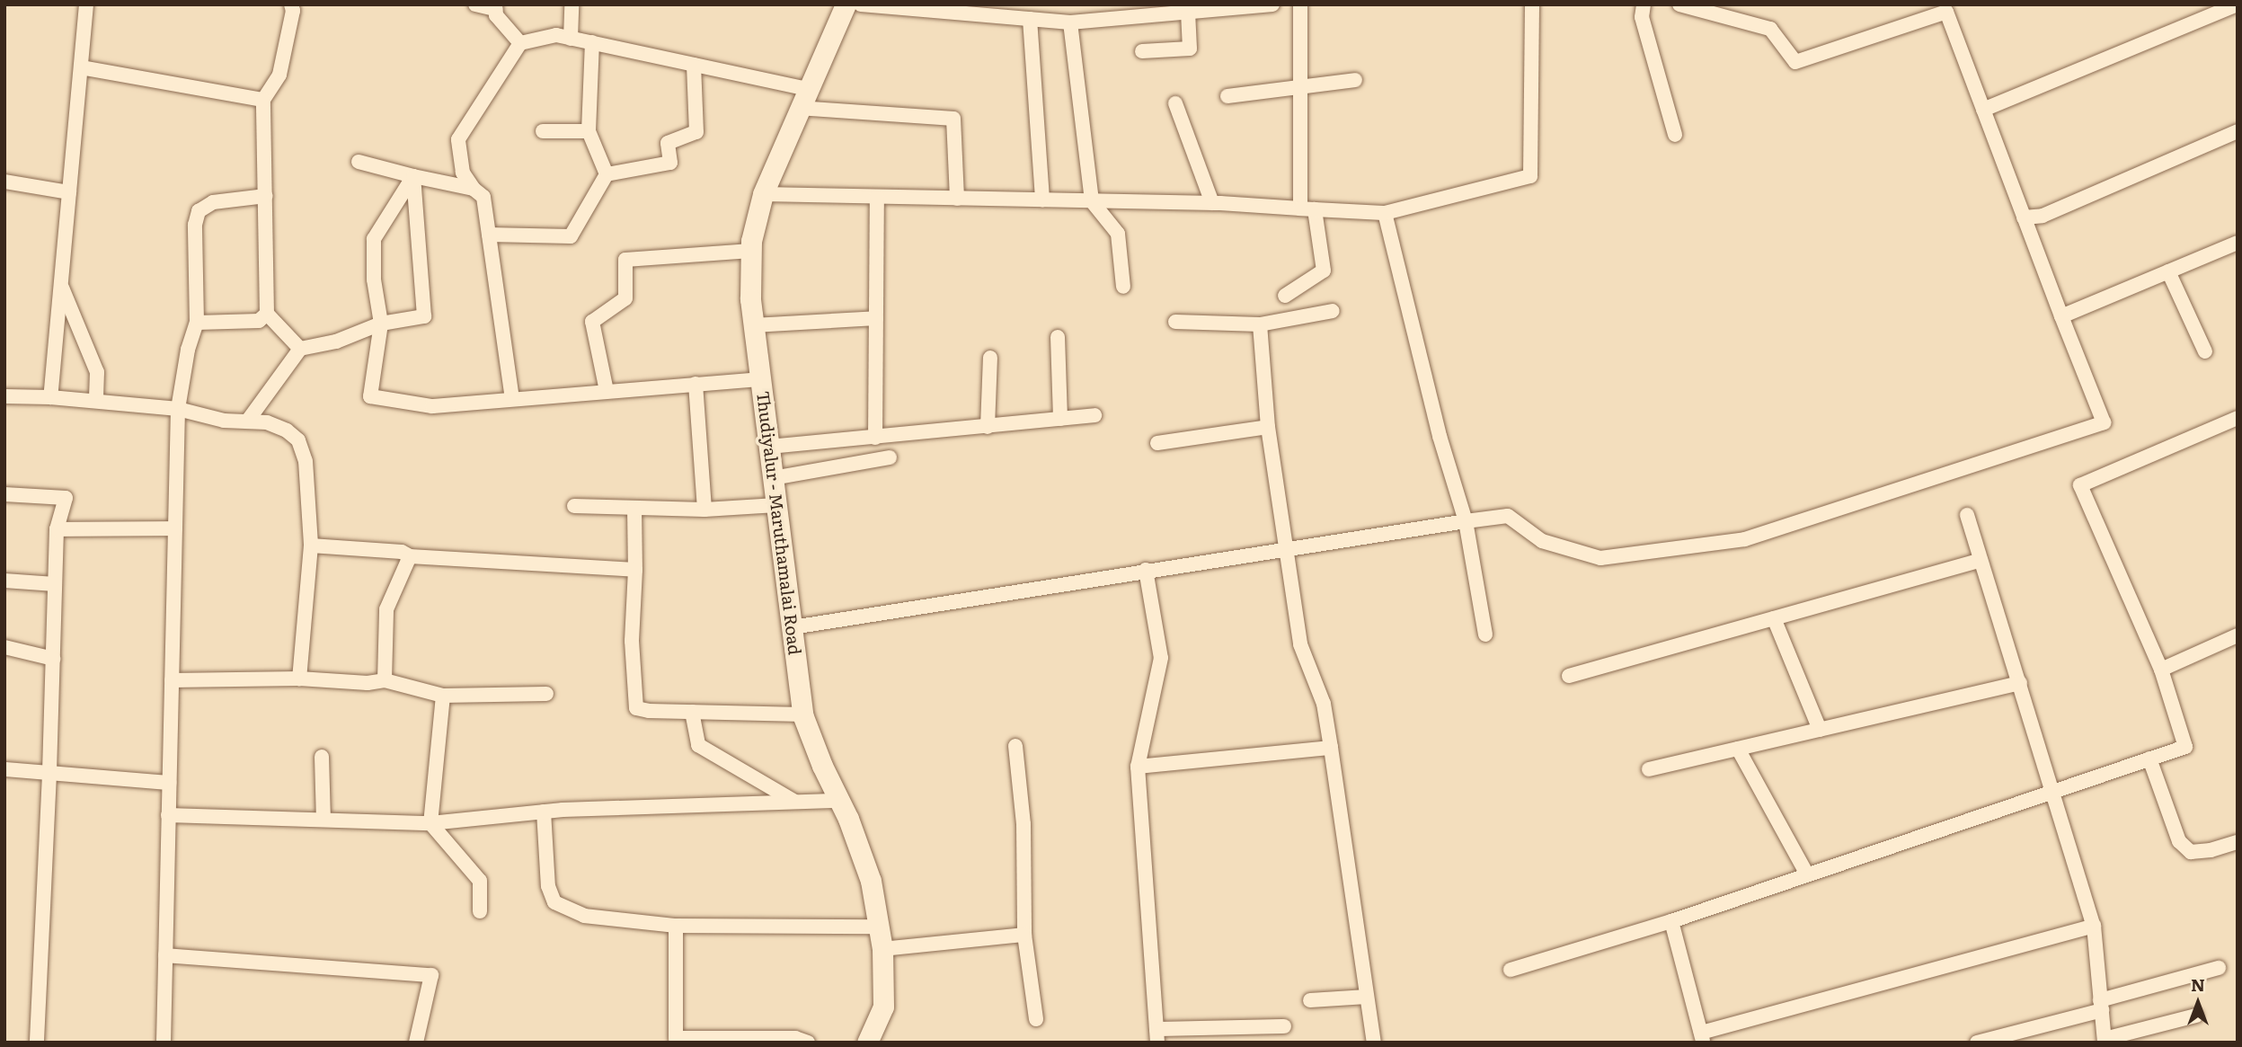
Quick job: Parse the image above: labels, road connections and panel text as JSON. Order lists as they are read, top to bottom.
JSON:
{
  "streets": {
    "main road": ["Thudiyalur - Maruthamalai Road"]
  },
  "north": "top"
}
